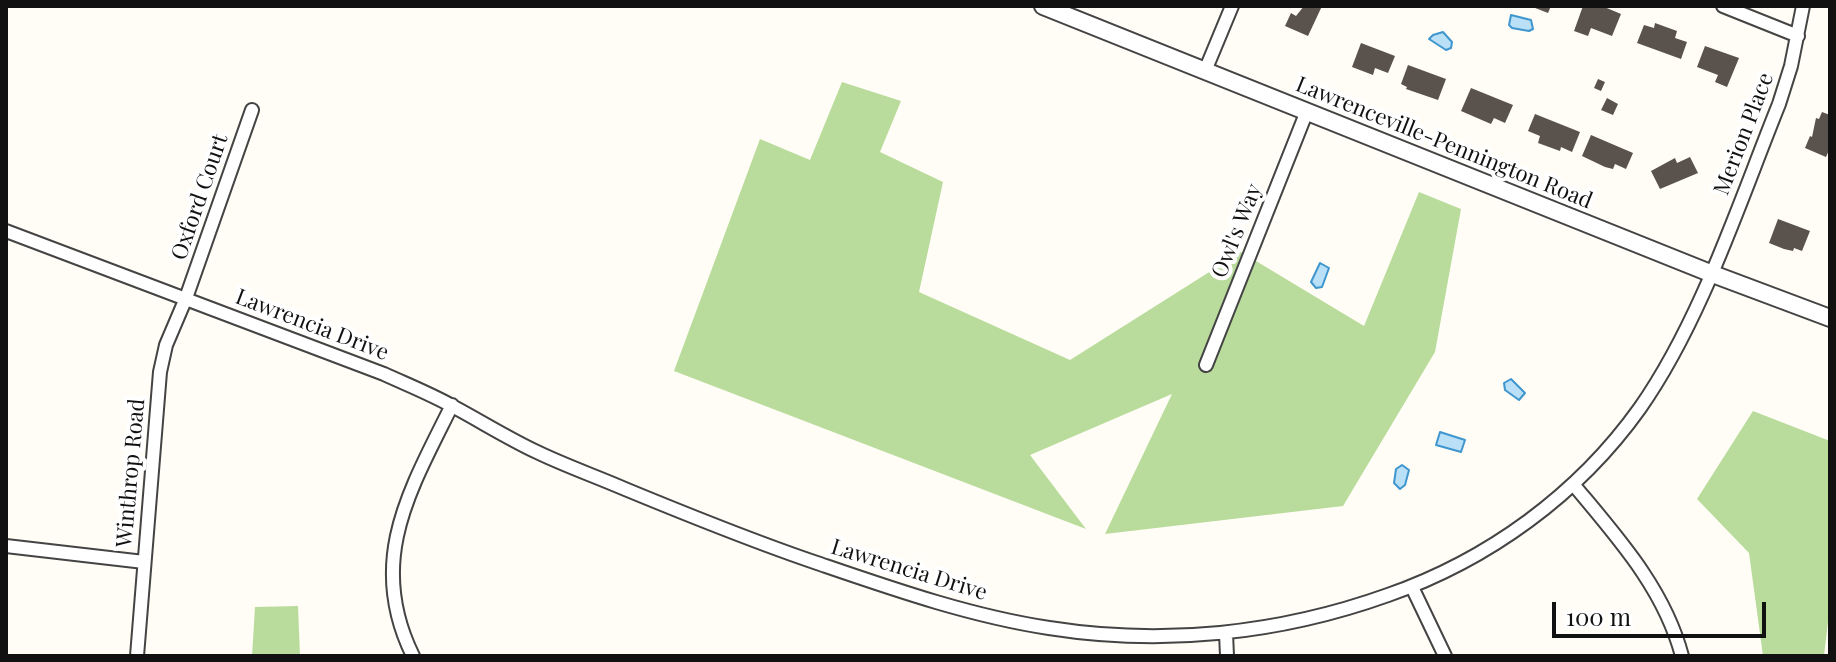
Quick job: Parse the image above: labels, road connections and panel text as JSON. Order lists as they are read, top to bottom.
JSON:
{
  "streets": {
    "street": [
      "Merion Place",
      "Lawrenceville-Pennington Road",
      "Oxford Court",
      "Owl's Way",
      "Lawrencia Drive",
      "Winthrop Road"
    ]
  },
  "crossings": [
    ["Merion Place", "Lawrenceville-Pennington Road"],
    ["Merion Place", "Lawrencia Drive"],
    ["Lawrenceville-Pennington Road", "Owl's Way"],
    ["Lawrenceville-Pennington Road", "Lawrencia Drive"],
    ["Oxford Court", "Lawrencia Drive"],
    ["Oxford Court", "Winthrop Road"],
    ["Lawrencia Drive", "Winthrop Road"]
  ],
  "scale_bar": "100 m"
}
